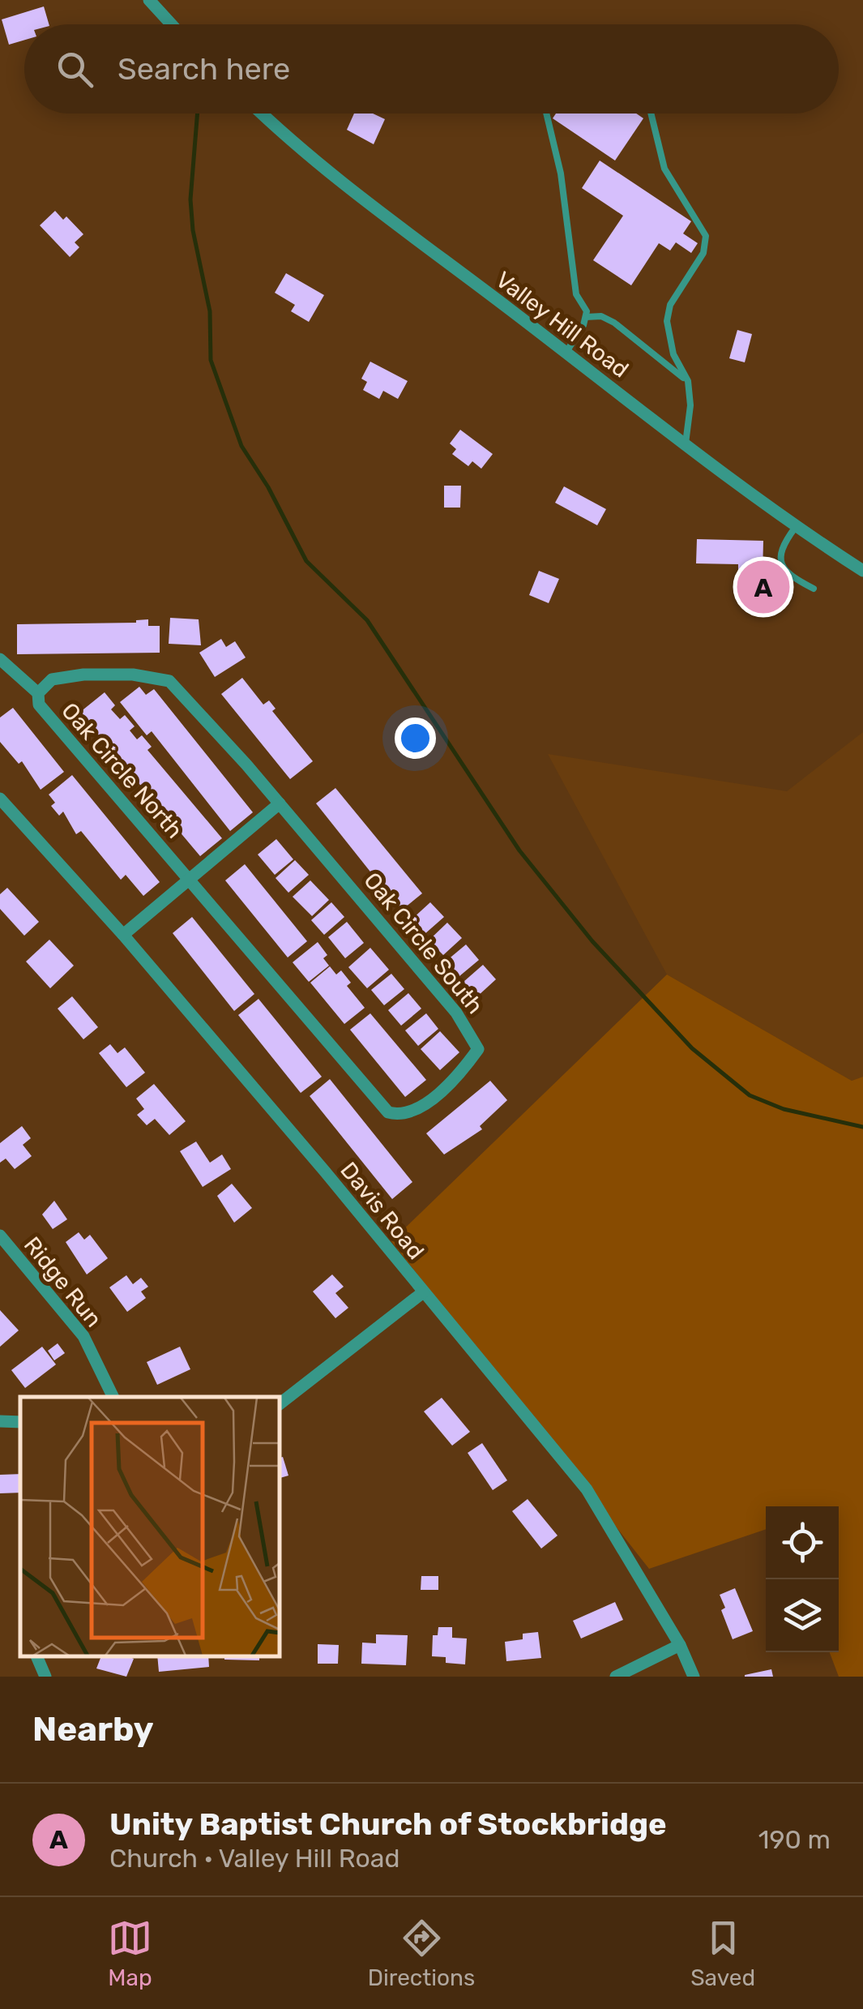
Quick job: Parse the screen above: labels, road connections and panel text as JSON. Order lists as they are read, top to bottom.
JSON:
{
  "streets": {
    "street": [
      "Valley Hill Road",
      "Oak Circle North",
      "Oak Circle South",
      "Davis Road",
      "Ridge Run"
    ]
  },
  "crossings": [
    ["Oak Circle North", "Oak Circle South"]
  ],
  "page": {
    "search": "Search here",
    "pins": "A",
    "heading": "Nearby",
    "list": [
      {
        "mark": "A",
        "name": "Unity Baptist Church of Stockbridge",
        "note": "Church · Valley Hill Road",
        "value": "190 m"
      }
    ],
    "nav": ["Map", "Directions", "Saved"]
  }
}
